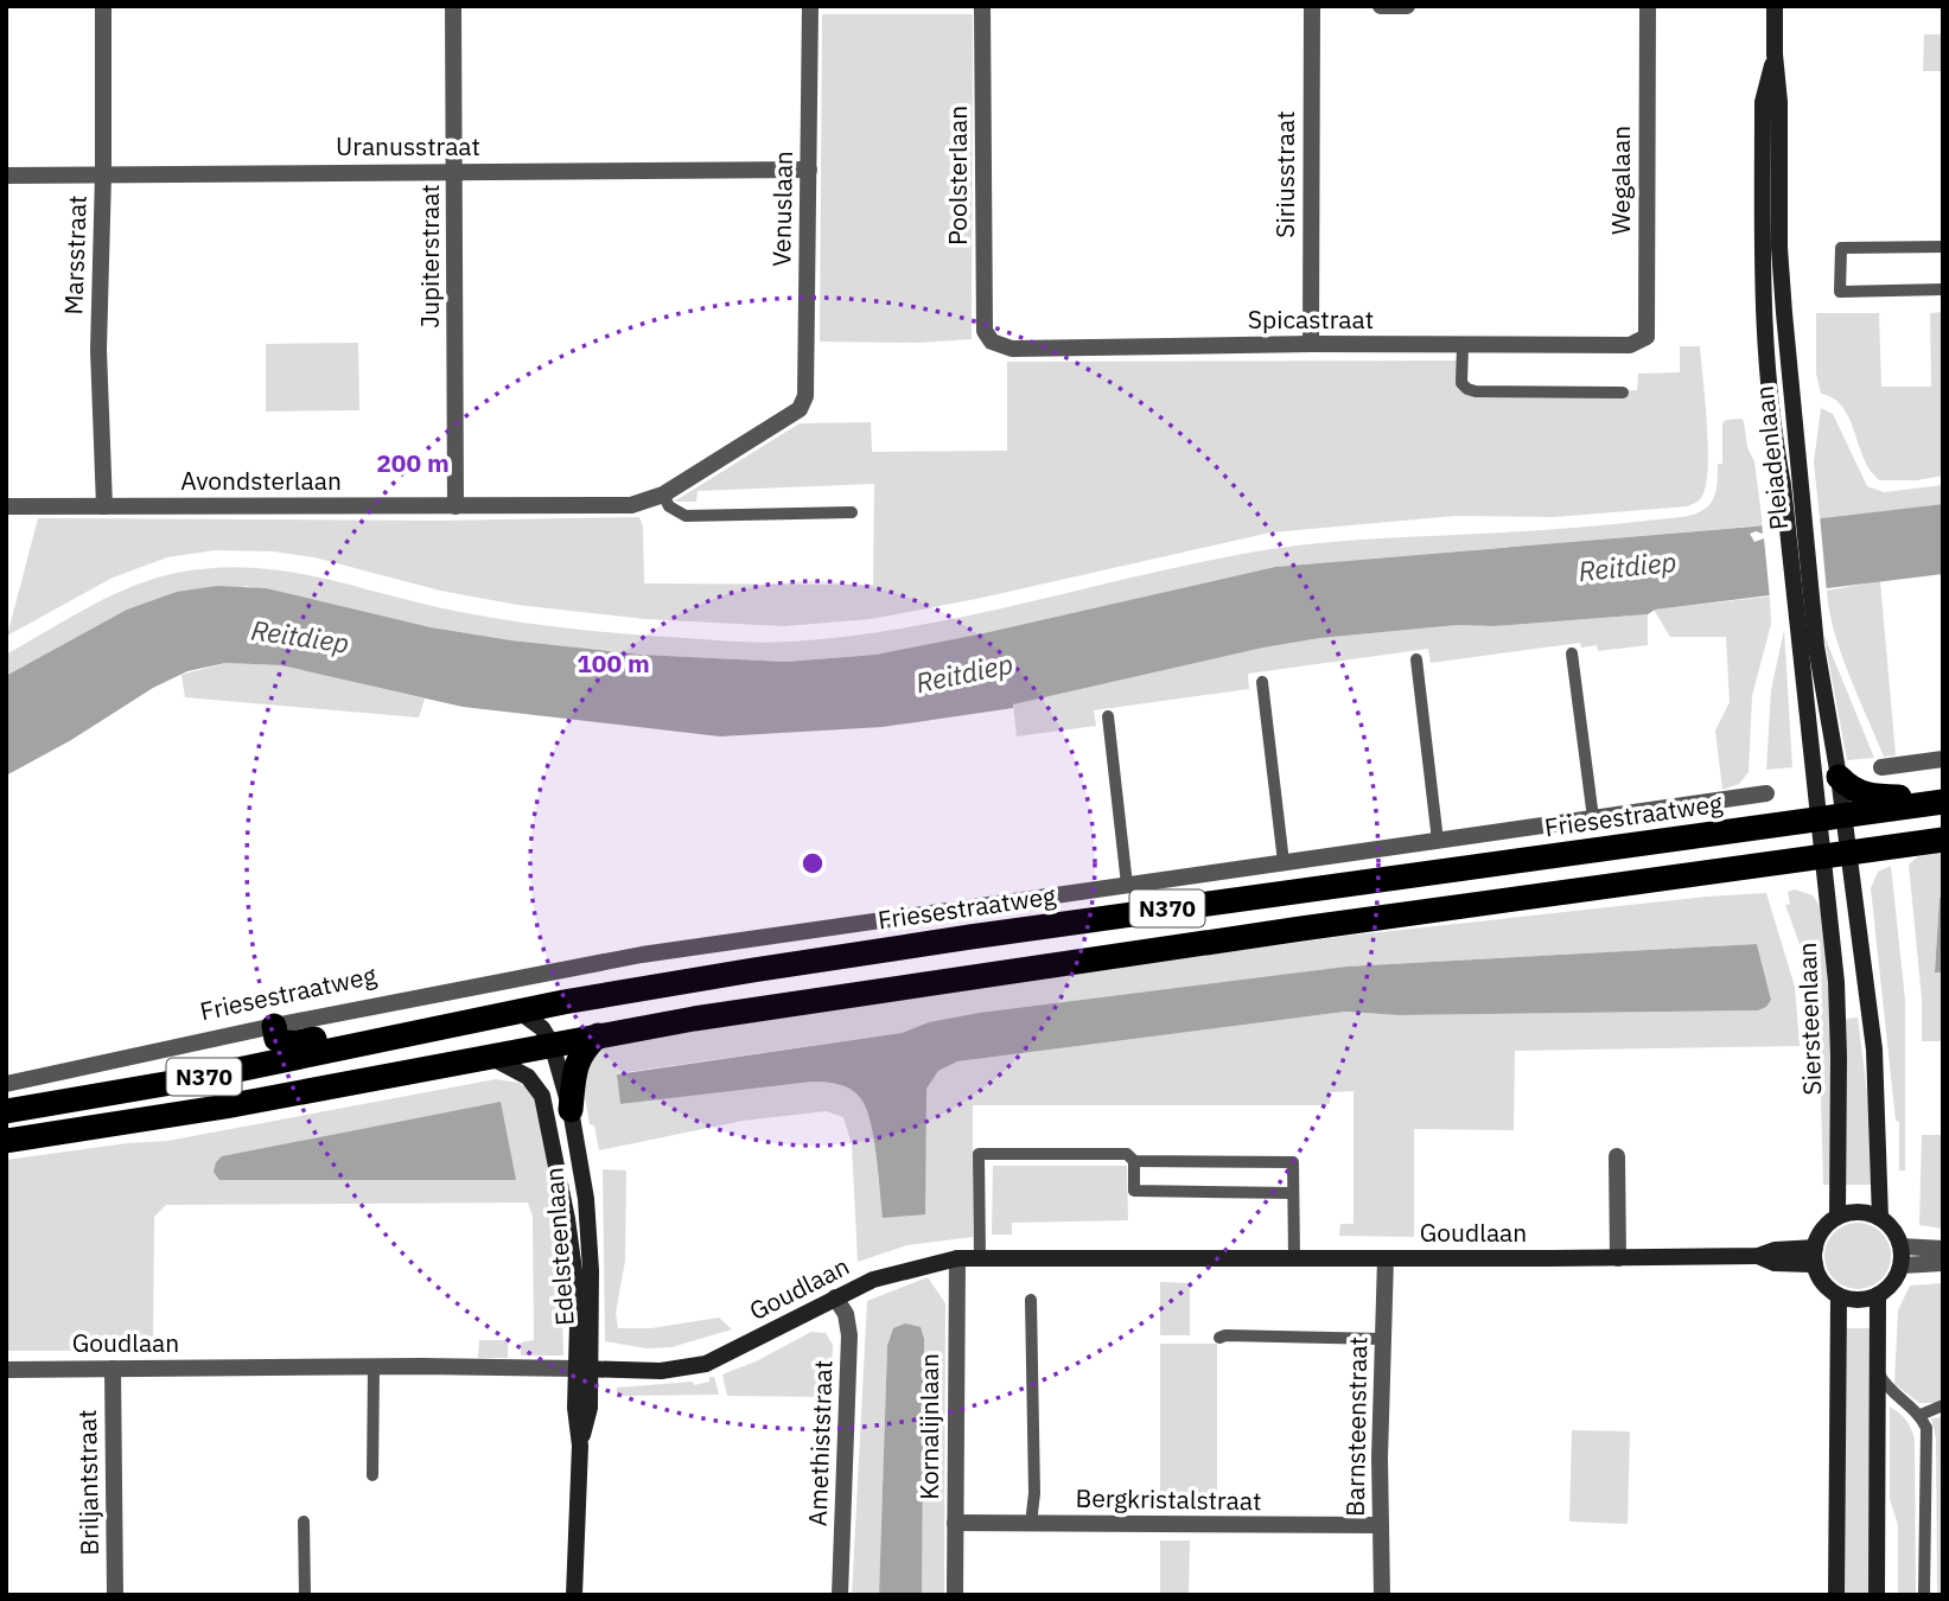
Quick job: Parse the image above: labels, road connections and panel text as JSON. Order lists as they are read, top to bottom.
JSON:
{
  "streets": {
    "highway": ["Friesestraatweg", "N370"],
    "main road": [
      "Pleiadenlaan",
      "Siersteenlaan",
      "Goudlaan",
      "Edelsteenlaan"
    ],
    "street": [
      "Uranusstraat",
      "Siriusstraat",
      "Poolsterlaan",
      "Wegalaan",
      "Venuslaan",
      "Marsstraat",
      "Jupiterstraat",
      "Spicastraat",
      "Avondsterlaan",
      "Kornalijnlaan",
      "Barnsteenstraat",
      "Amethiststraat",
      "Briljantstraat",
      "Bergkristalstraat"
    ]
  },
  "crossings": [
    ["Uranusstraat", "Venuslaan"],
    ["Uranusstraat", "Marsstraat"],
    ["Uranusstraat", "Jupiterstraat"],
    ["Siriusstraat", "Spicastraat"],
    ["Poolsterlaan", "Spicastraat"],
    ["Wegalaan", "Spicastraat"],
    ["Venuslaan", "Avondsterlaan"],
    ["Marsstraat", "Avondsterlaan"],
    ["Jupiterstraat", "Avondsterlaan"],
    ["Pleiadenlaan", "Friesestraatweg"],
    ["Pleiadenlaan", "N370"],
    ["Pleiadenlaan", "Siersteenlaan"],
    ["Friesestraatweg", "N370"],
    ["Friesestraatweg", "Siersteenlaan"],
    ["Friesestraatweg", "Edelsteenlaan"],
    ["N370", "Siersteenlaan"],
    ["N370", "Edelsteenlaan"],
    ["Siersteenlaan", "Goudlaan"],
    ["Goudlaan", "Edelsteenlaan"],
    ["Goudlaan", "Kornalijnlaan"],
    ["Goudlaan", "Barnsteenstraat"],
    ["Goudlaan", "Amethiststraat"],
    ["Goudlaan", "Briljantstraat"],
    ["Kornalijnlaan", "Bergkristalstraat"],
    ["Barnsteenstraat", "Bergkristalstraat"]
  ],
  "water": ["Reitdiep"],
  "rings": ["200 m", "100 m"]
}
